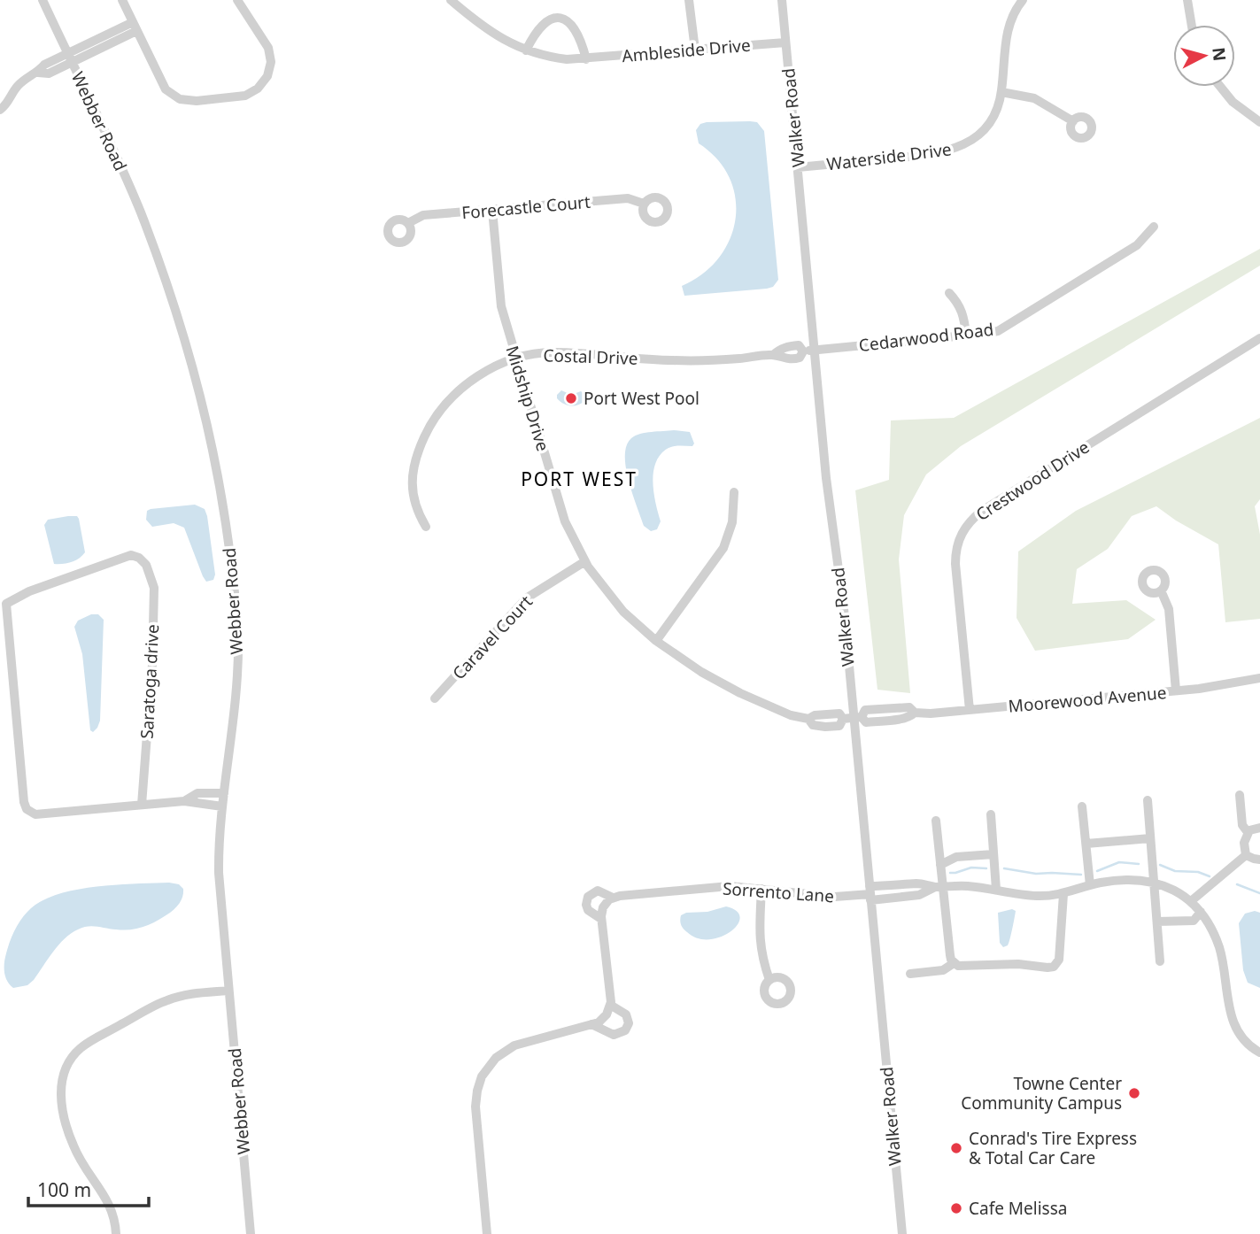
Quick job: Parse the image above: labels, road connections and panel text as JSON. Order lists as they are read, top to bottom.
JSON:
{
  "streets": {
    "street": [
      "Ambleside Drive",
      "Walker Road",
      "Webber Road",
      "Waterside Drive",
      "Forecastle Court",
      "Cedarwood Road",
      "Costal Drive",
      "Midship Drive",
      "Crestwood Drive",
      "Caravel Court",
      "Saratoga drive",
      "Moorewood Avenue",
      "Sorrento Lane"
    ]
  },
  "crossings": [
    ["Ambleside Drive", "Walker Road"],
    ["Walker Road", "Waterside Drive"],
    ["Walker Road", "Cedarwood Road"],
    ["Walker Road", "Costal Drive"],
    ["Walker Road", "Midship Drive"],
    ["Walker Road", "Moorewood Avenue"],
    ["Walker Road", "Sorrento Lane"],
    ["Forecastle Court", "Midship Drive"],
    ["Cedarwood Road", "Costal Drive"],
    ["Costal Drive", "Midship Drive"],
    ["Midship Drive", "Caravel Court"],
    ["Midship Drive", "Moorewood Avenue"],
    ["Crestwood Drive", "Moorewood Avenue"]
  ],
  "districts": ["PORT WEST"],
  "places": [
    "Port West Pool",
    "Towne Center Community Campus",
    "Conrad's Tire Express & Total Car Care",
    "Cafe Melissa"
  ],
  "scale_bar": "100 m",
  "north": "right"
}
